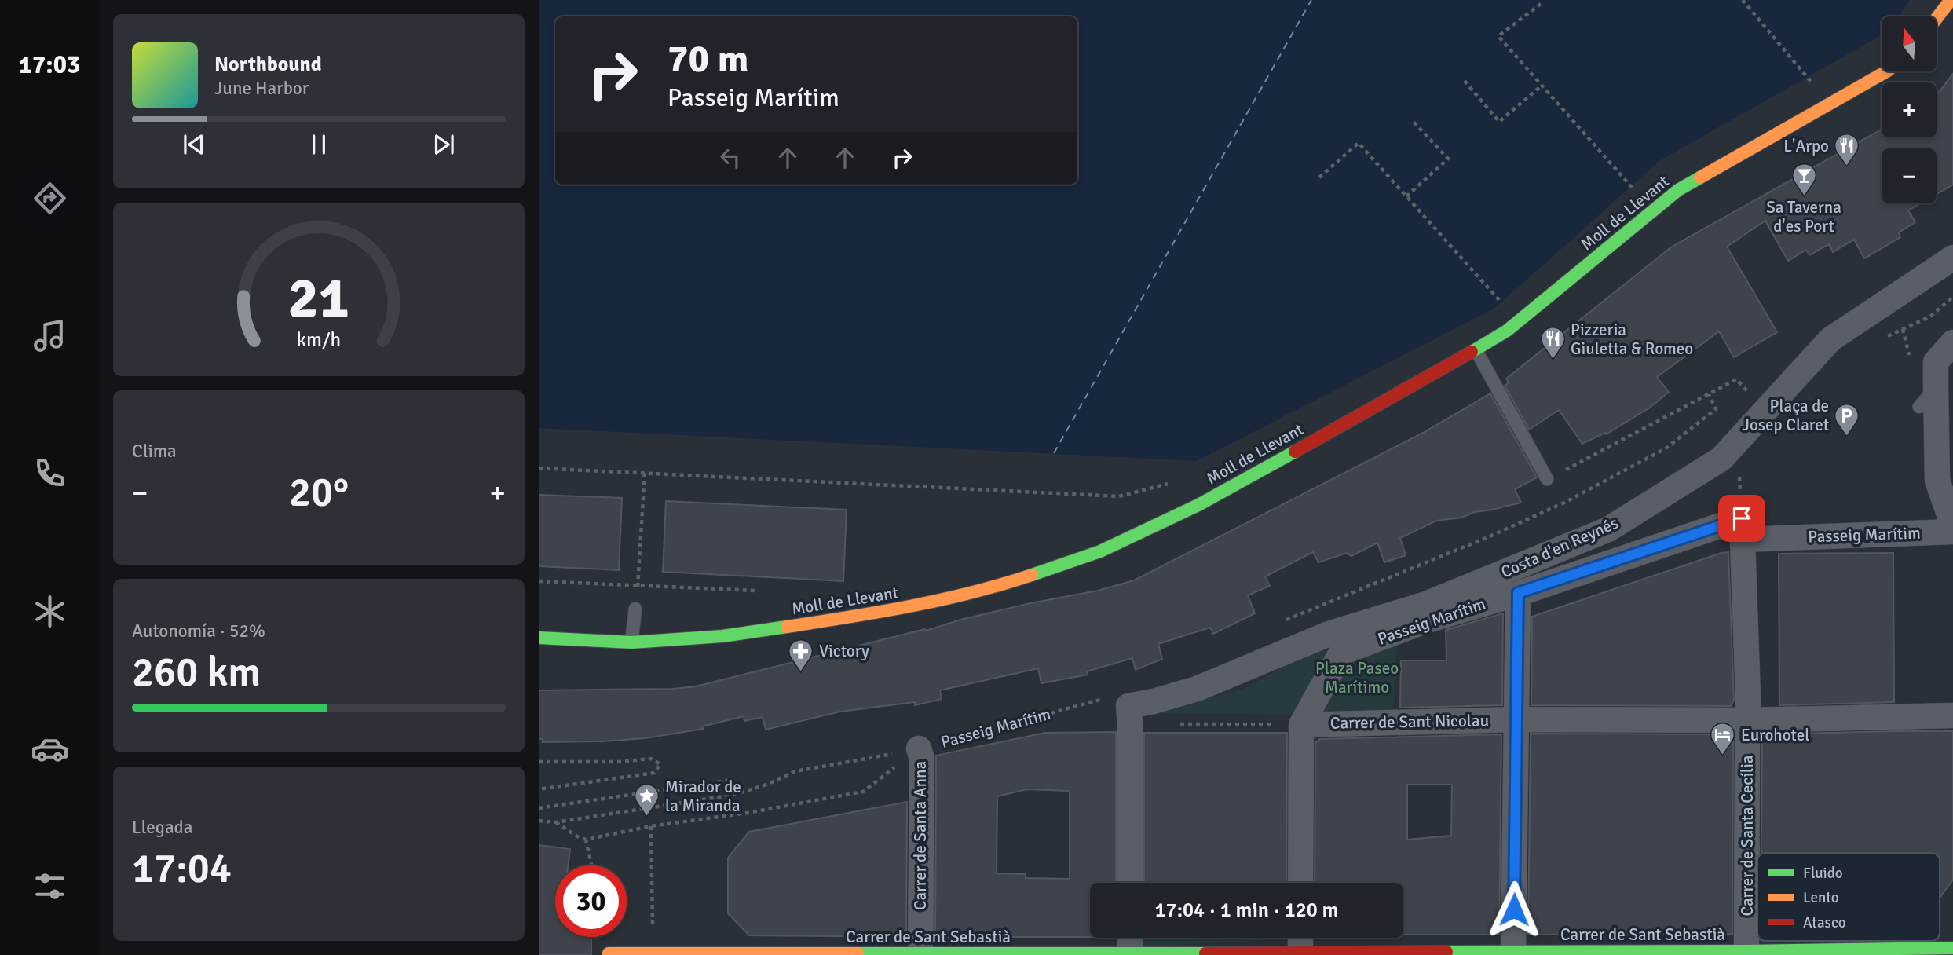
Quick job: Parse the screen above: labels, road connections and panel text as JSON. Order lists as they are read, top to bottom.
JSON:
{
  "streets": {
    "street": [
      "Moll de Llevant",
      "Passeig Marítim",
      "Costa d'en Reynés",
      "Carrer de Sant Nicolau",
      "Carrer de Santa Anna",
      "Carrer de Santa Cecília",
      "Carrer de Sant Sebastià"
    ]
  },
  "crossings": [
    ["Passeig Marítim", "Costa d'en Reynés"],
    ["Passeig Marítim", "Carrer de Sant Nicolau"],
    ["Passeig Marítim", "Carrer de Santa Anna"],
    ["Passeig Marítim", "Carrer de Santa Cecília"],
    ["Carrer de Sant Nicolau", "Carrer de Santa Cecília"],
    ["Carrer de Santa Anna", "Carrer de Sant Sebastià"],
    ["Carrer de Santa Cecília", "Carrer de Sant Sebastià"]
  ],
  "parks": ["Plaza Paseo Marítimo"],
  "places": {
    "restaurant": ["L'Arpo", "Pizzeria Giuletta & Romeo"],
    "bar": ["Sa Taverna d'es Port"],
    "parking": ["Plaça de Josep Claret"],
    "pharmacy": ["Victory"],
    "hotel": ["Eurohotel"],
    "place": ["Mirador de la Miranda"]
  },
  "legend": ["Fluido", "Lento", "Atasco"],
  "north": "top",
  "page": {
    "tabs": "17:03",
    "map_buttons": ["+", "−"],
    "turn": ["70 m", "Passeig Marítim"],
    "song": ["Northbound", "June Harbor"],
    "tile": [
      "Clima",
      ["Autonomía · 52%", "260 km"],
      ["Llegada", "17:04"]
    ],
    "heat": ["−", "20°", "+"],
    "limit": "30",
    "trip": "17:04 · 1 min · 120 m",
    "gauge": ["21", "km/h"]
  }
}
